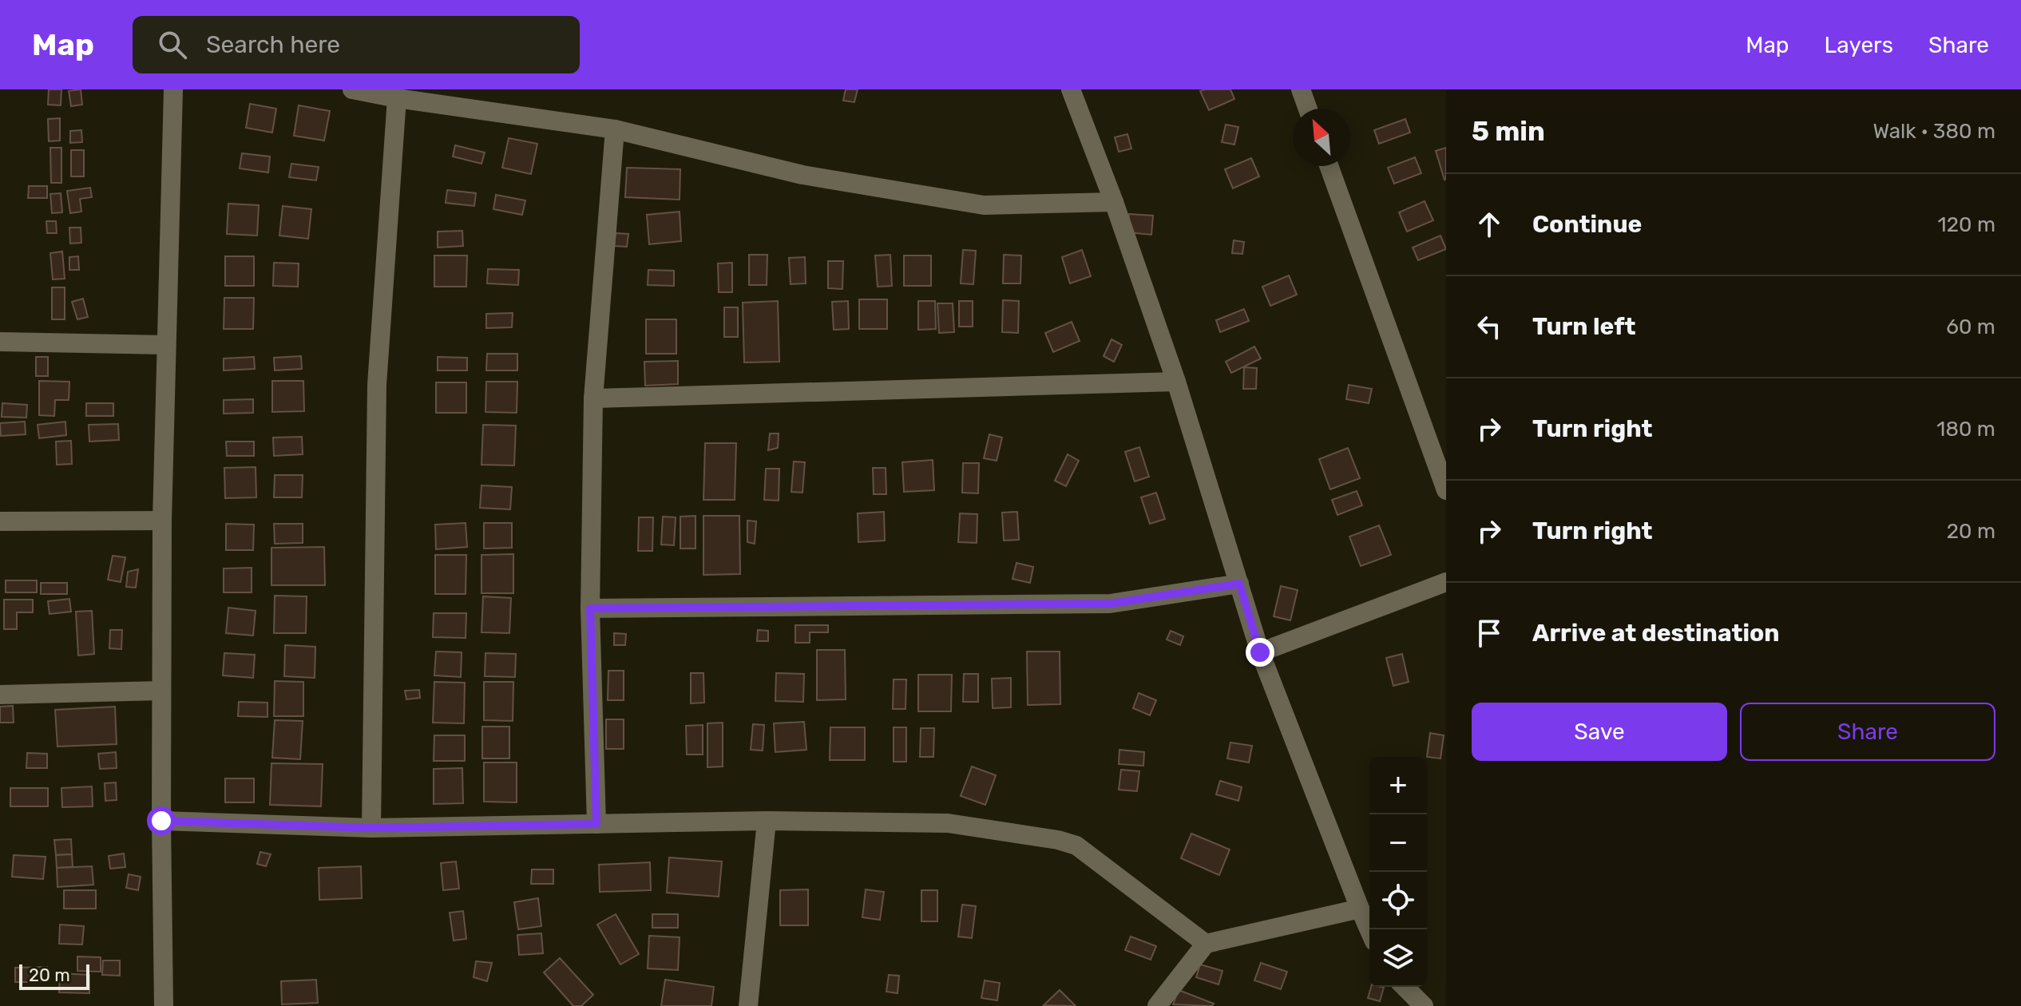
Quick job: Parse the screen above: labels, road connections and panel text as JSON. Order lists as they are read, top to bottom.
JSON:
{
  "scale_bar": "20 m",
  "north": "top left",
  "page": {
    "header": "Map",
    "search": "Search here",
    "nav": ["Map", "Layers", "Share"],
    "heading": ["5 min", "Walk · 380 m"],
    "list": [
      ["Continue", "120 m"],
      ["Turn left", "60 m"],
      ["Turn right", "180 m"],
      ["Turn right", "20 m"],
      "Arrive at destination"
    ],
    "buttons": ["Save", "Share"],
    "map_buttons": ["+", "−"],
    "scale": "20 m"
  }
}
